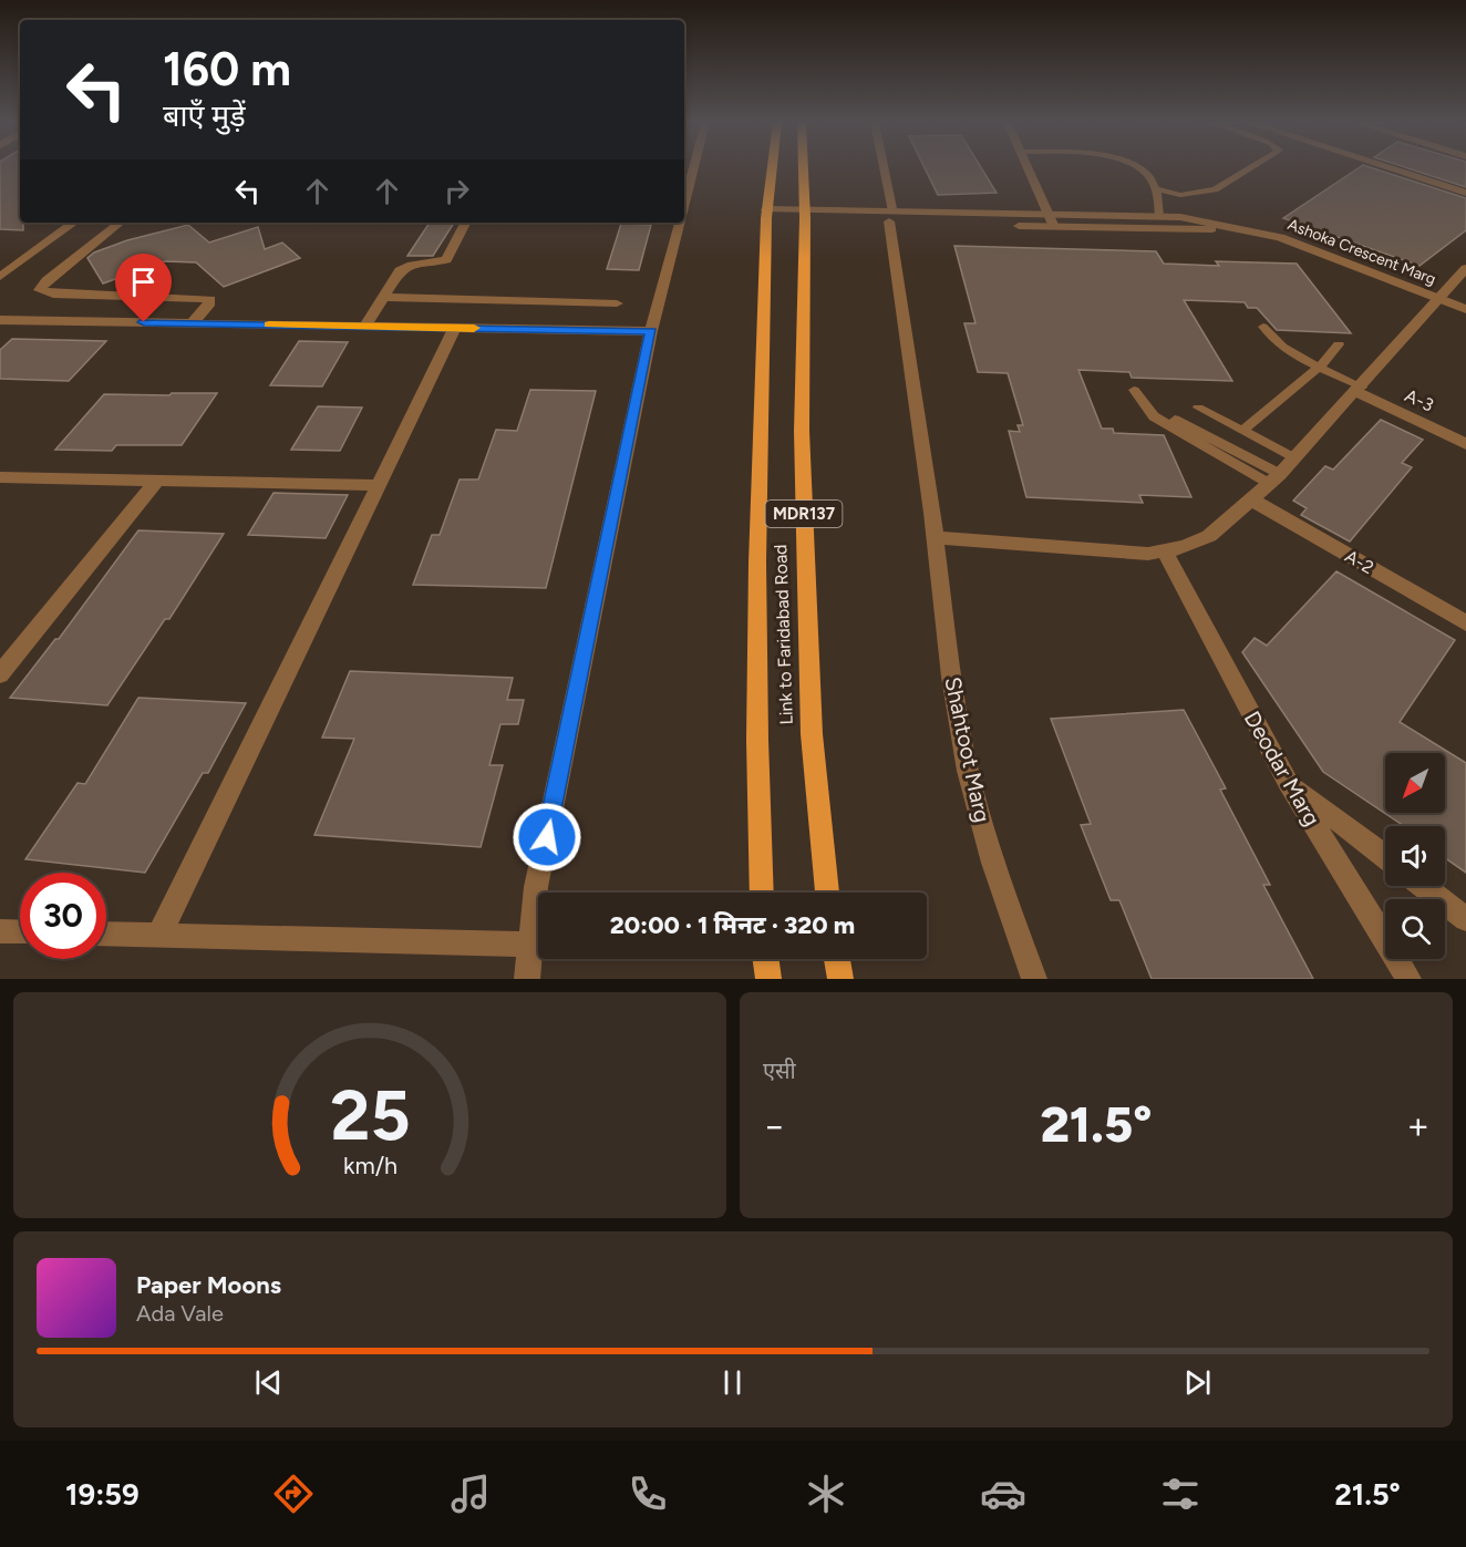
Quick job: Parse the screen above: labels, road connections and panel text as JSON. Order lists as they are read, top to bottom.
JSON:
{
  "streets": {
    "main road": ["MDR137", "Link to Faridabad Road"],
    "street": [
      "Ashoka Crescent Marg",
      "A-3",
      "A-2",
      "Shahtoot Marg",
      "Deodar Marg"
    ]
  },
  "north": "bottom left",
  "page": {
    "turn": ["160 m", "बाएँ मुड़ें"],
    "limit": "30",
    "trip": "20:00 · 1 मिनट · 320 m",
    "tile": "एसी",
    "heat": ["−", "21.5°", "+"],
    "song": ["Paper Moons", "Ada Vale"],
    "tabs": ["19:59", "21.5°"],
    "gauge": ["25", "km/h"]
  }
}
